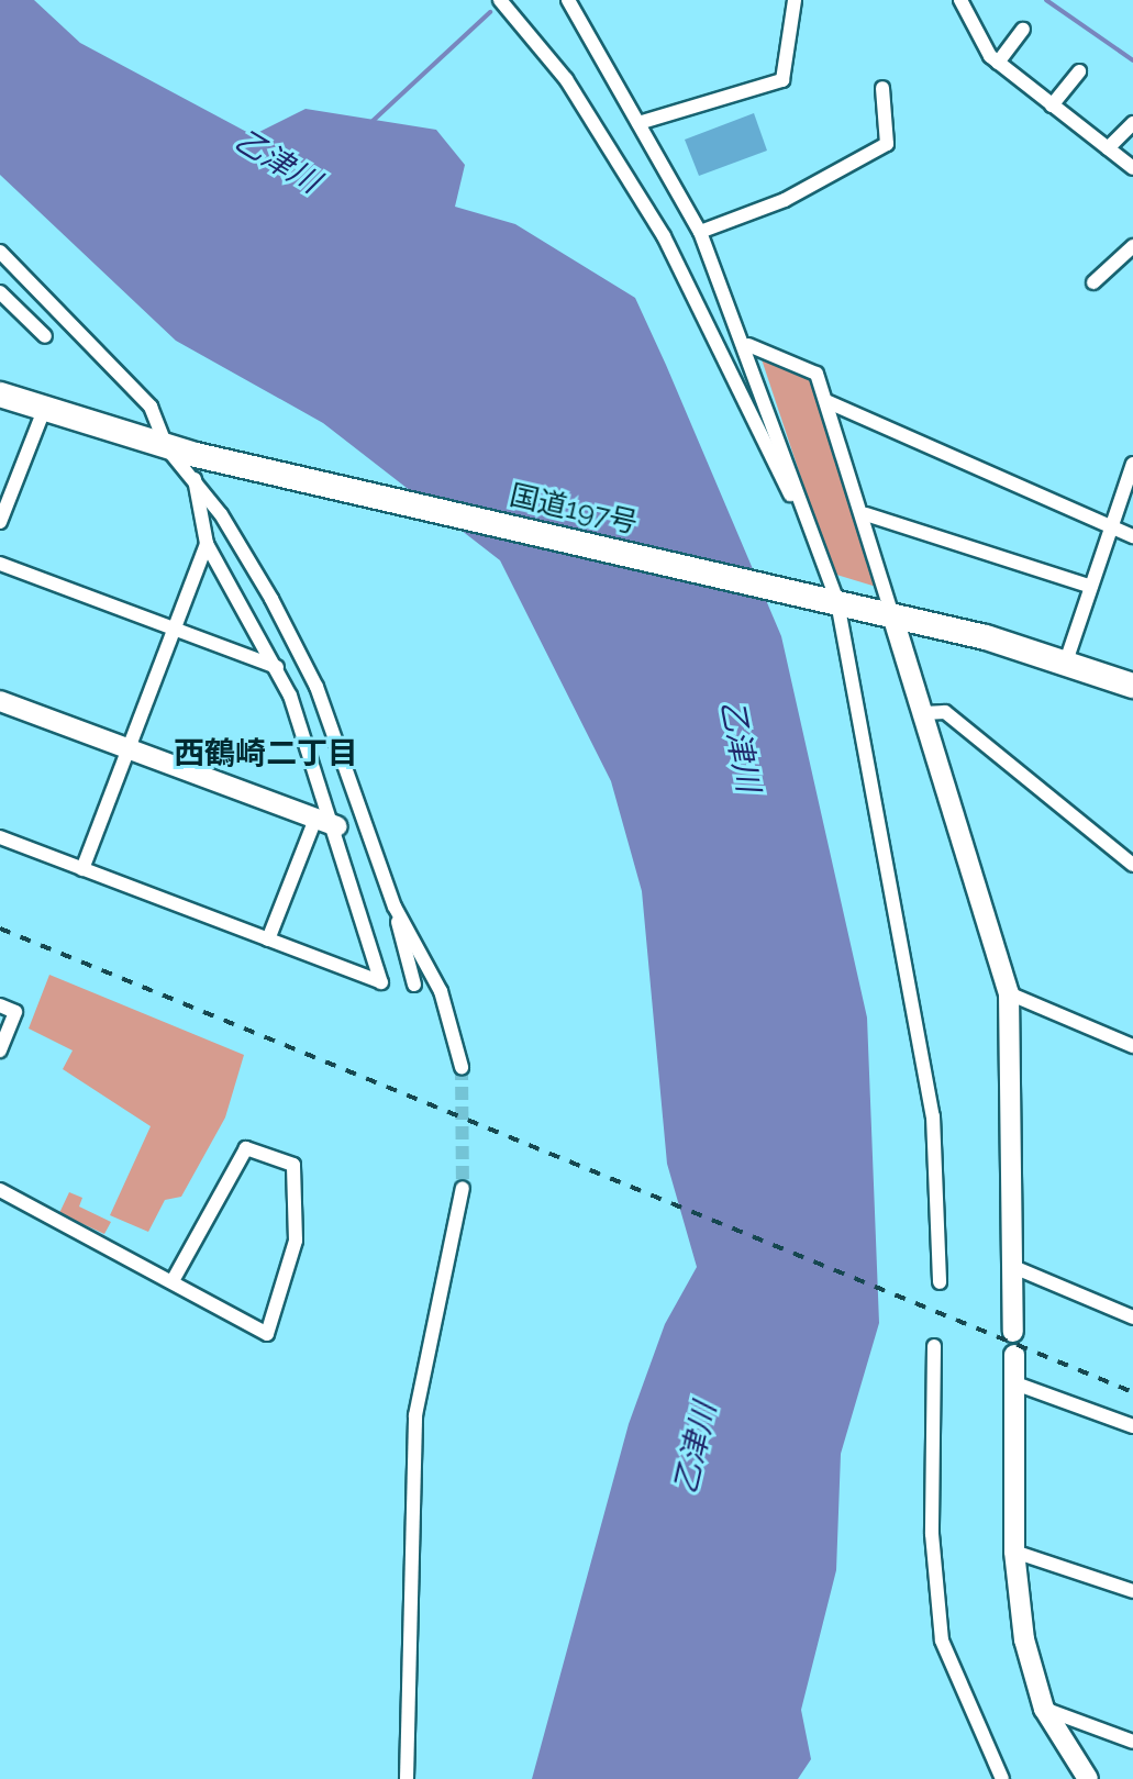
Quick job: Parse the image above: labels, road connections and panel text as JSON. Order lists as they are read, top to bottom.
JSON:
{
  "streets": {
    "highway": ["国道197号"]
  },
  "districts": ["西鶴崎二丁目"],
  "water": ["乙津川"]
}
